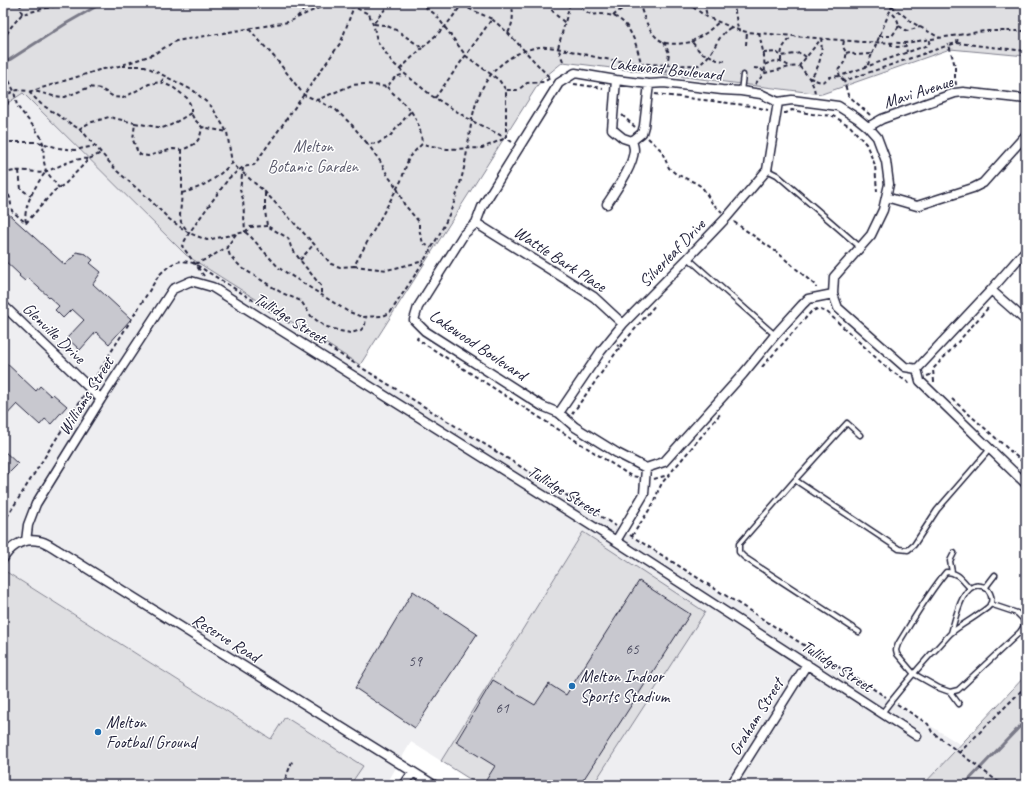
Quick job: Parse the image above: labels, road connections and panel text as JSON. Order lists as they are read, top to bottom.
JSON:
{
  "streets": {
    "street": [
      "Lakewood Boulevard",
      "Mavi Avenue",
      "Silverleaf Drive",
      "Wattle Bark Place",
      "Tullidge Street",
      "Glenville Drive",
      "Williams Street",
      "Reserve Road",
      "Graham Street"
    ]
  },
  "crossings": [
    ["Lakewood Boulevard", "Mavi Avenue"],
    ["Lakewood Boulevard", "Silverleaf Drive"],
    ["Lakewood Boulevard", "Wattle Bark Place"],
    ["Silverleaf Drive", "Wattle Bark Place"],
    ["Tullidge Street", "Williams Street"],
    ["Tullidge Street", "Graham Street"],
    ["Glenville Drive", "Williams Street"],
    ["Williams Street", "Reserve Road"]
  ],
  "parks": ["Melton Botanic Garden"],
  "places": ["Melton Indoor Sports Stadium", "Melton Football Ground"],
  "house_numbers": ["65", "59", "61"]
}
